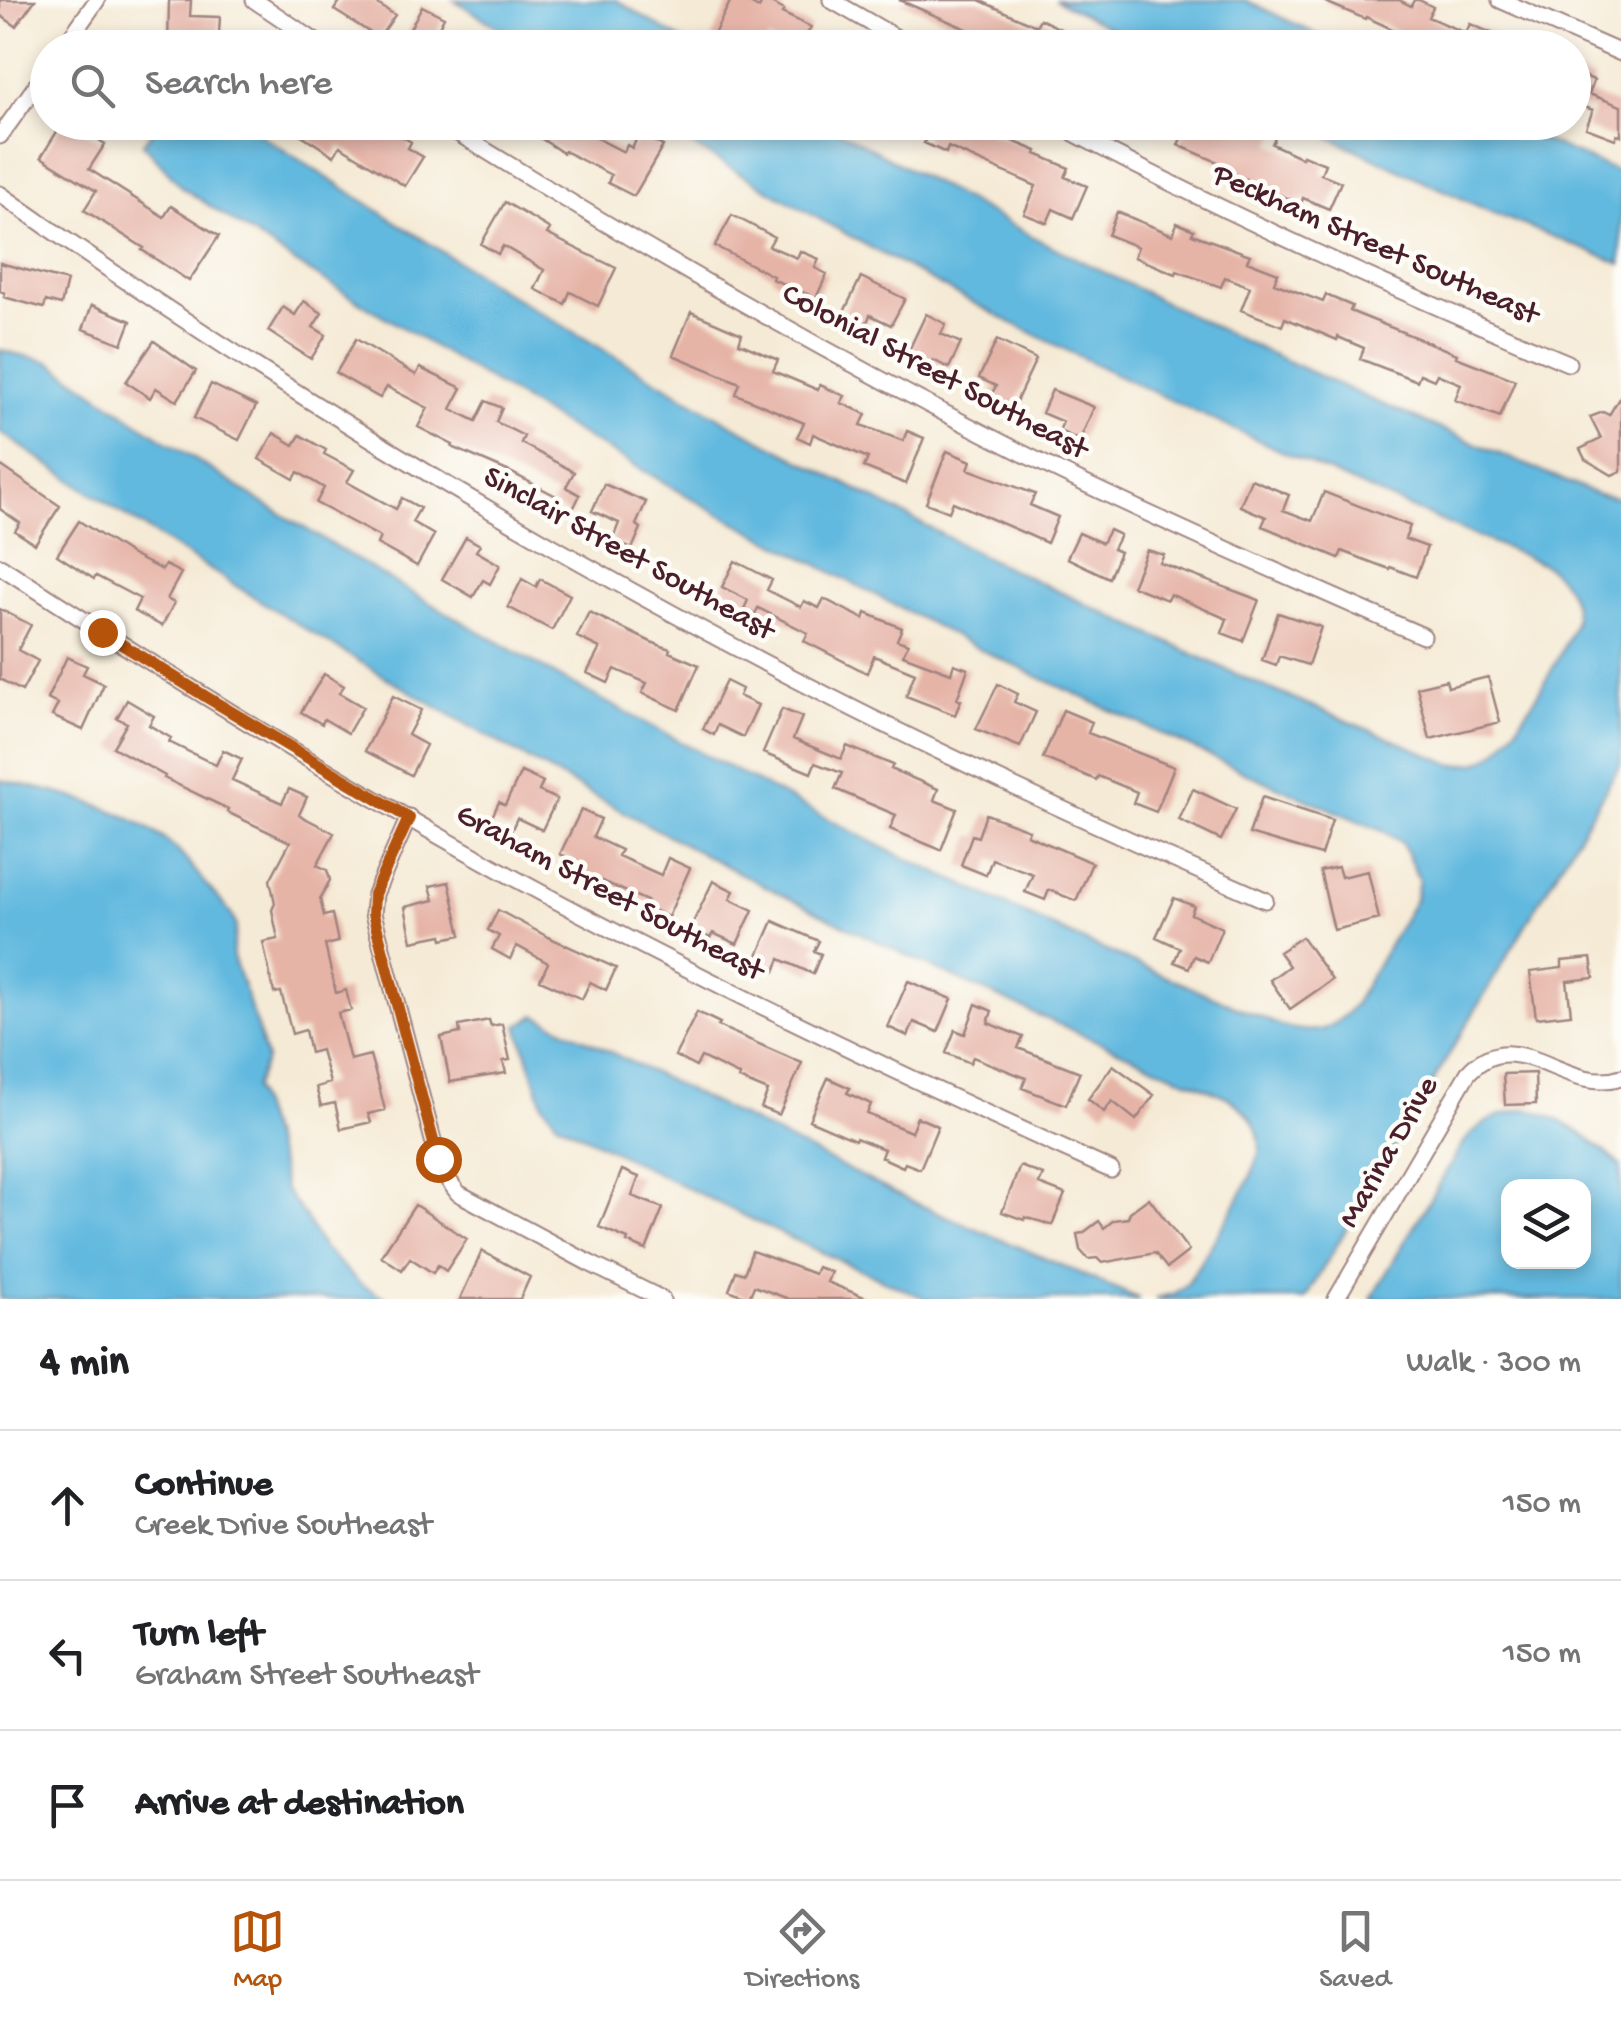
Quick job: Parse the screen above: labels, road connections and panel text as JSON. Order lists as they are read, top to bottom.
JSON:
{
  "streets": {
    "street": [
      "Peckham Street Southeast",
      "Colonial Street Southeast",
      "Sinclair Street Southeast",
      "Graham Street Southeast",
      "Marina Drive"
    ]
  },
  "page": {
    "search": "Search here",
    "heading": ["4 min", "Walk · 300 m"],
    "list": [
      ["Continue", "Creek Drive Southeast", "150 m"],
      ["Turn left", "Graham Street Southeast", "150 m"],
      "Arrive at destination"
    ],
    "nav": ["Map", "Directions", "Saved"]
  }
}
